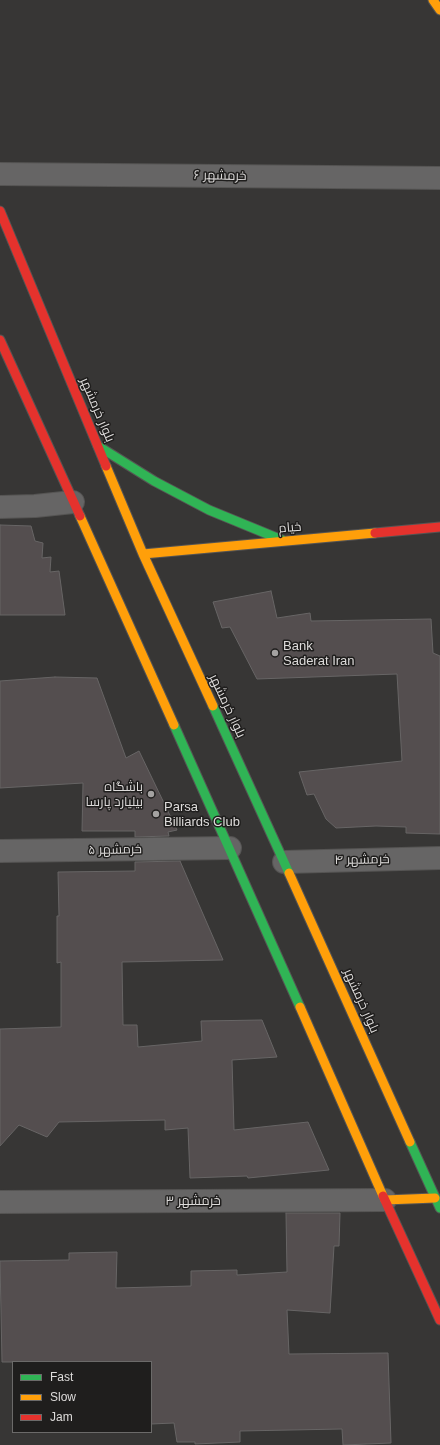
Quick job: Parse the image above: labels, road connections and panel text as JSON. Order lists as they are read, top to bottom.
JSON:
{
  "streets": {
    "main road": ["بلوار خرمشهر", "خیام"],
    "street": [
      "خرمشهر ۶",
      "خرمشهر ۵",
      "خرمشهر ۴",
      "خرمشهر ۳"
    ]
  },
  "crossings": [
    ["بلوار خرمشهر", "خیام"],
    ["بلوار خرمشهر", "خرمشهر ۴"]
  ],
  "places": ["Bank Saderat Iran", "باشگاه بیلیارد پارسا", "Parsa Billiards Club"],
  "legend": ["Fast", "Slow", "Jam"]
}
